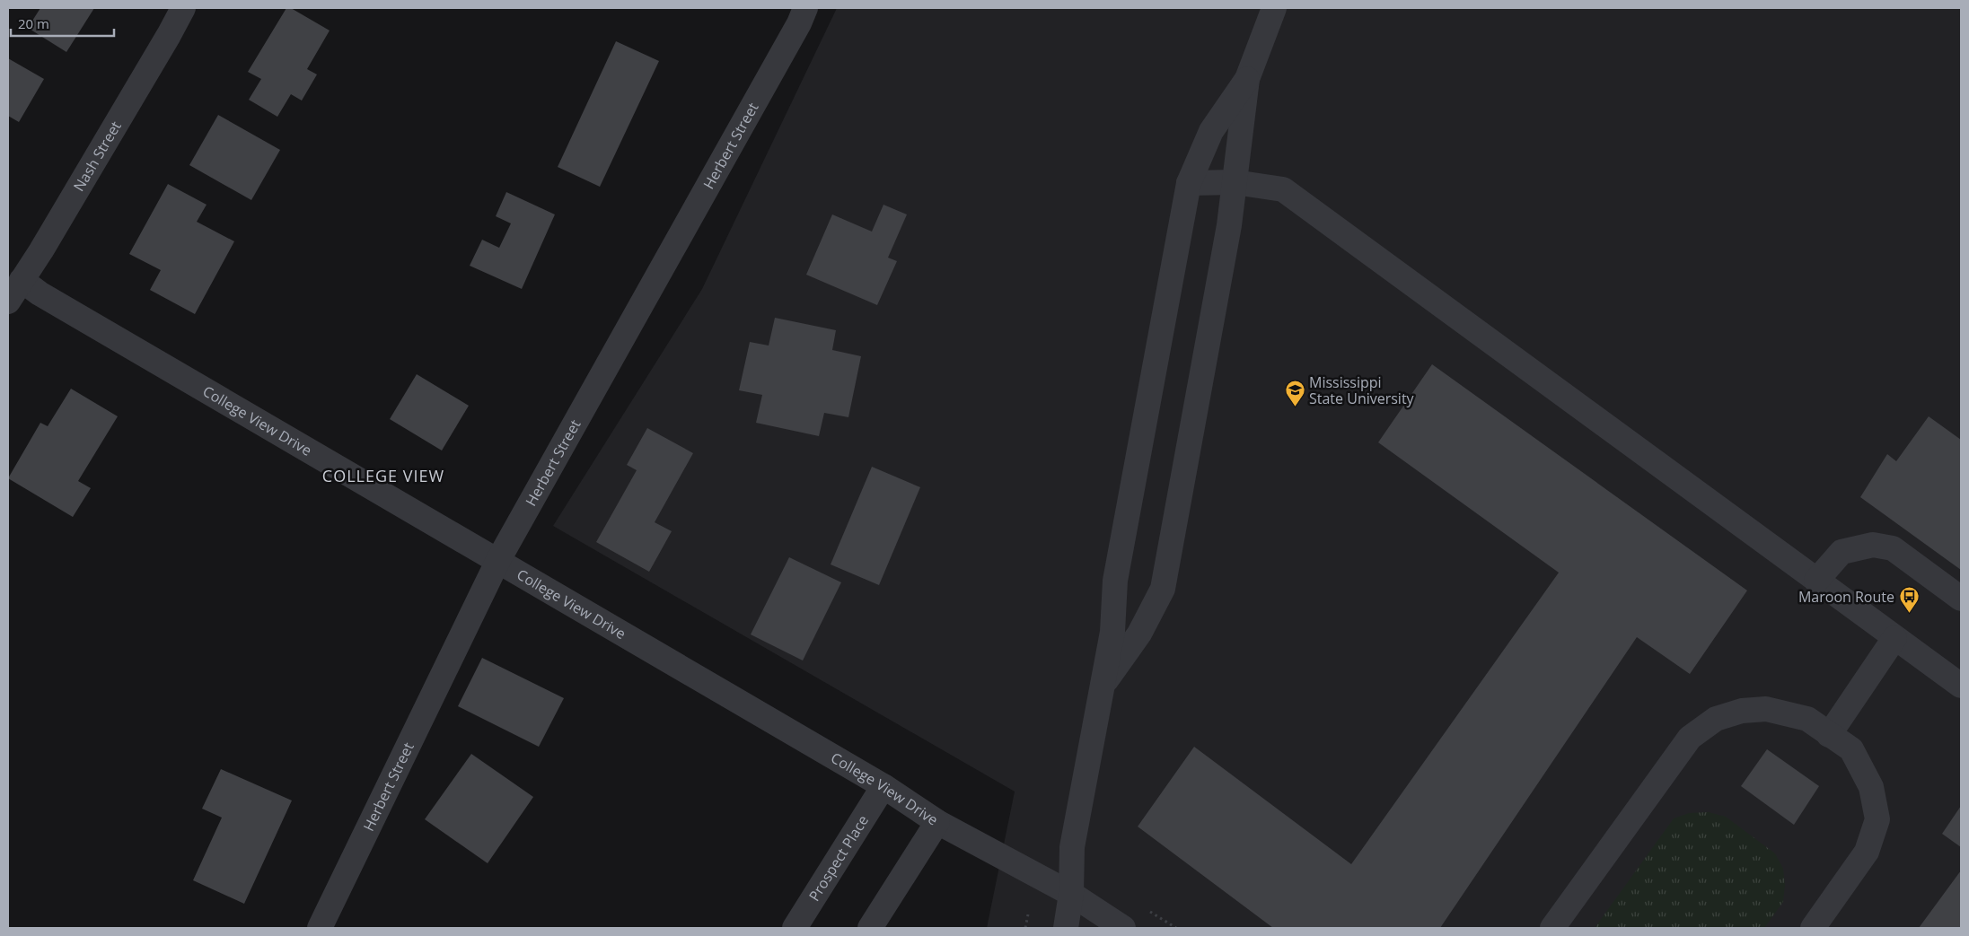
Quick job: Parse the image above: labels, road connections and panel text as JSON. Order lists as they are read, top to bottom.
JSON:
{
  "streets": {
    "street": [
      "Herbert Street",
      "Nash Street",
      "College View Drive",
      "Prospect Place"
    ]
  },
  "crossings": [
    ["Herbert Street", "College View Drive"],
    ["Nash Street", "College View Drive"],
    ["College View Drive", "Prospect Place"]
  ],
  "districts": ["COLLEGE VIEW"],
  "places": {
    "school or university": ["Mississippi State University"],
    "bus stop": ["Maroon Route"]
  },
  "scale_bar": "20 m"
}
